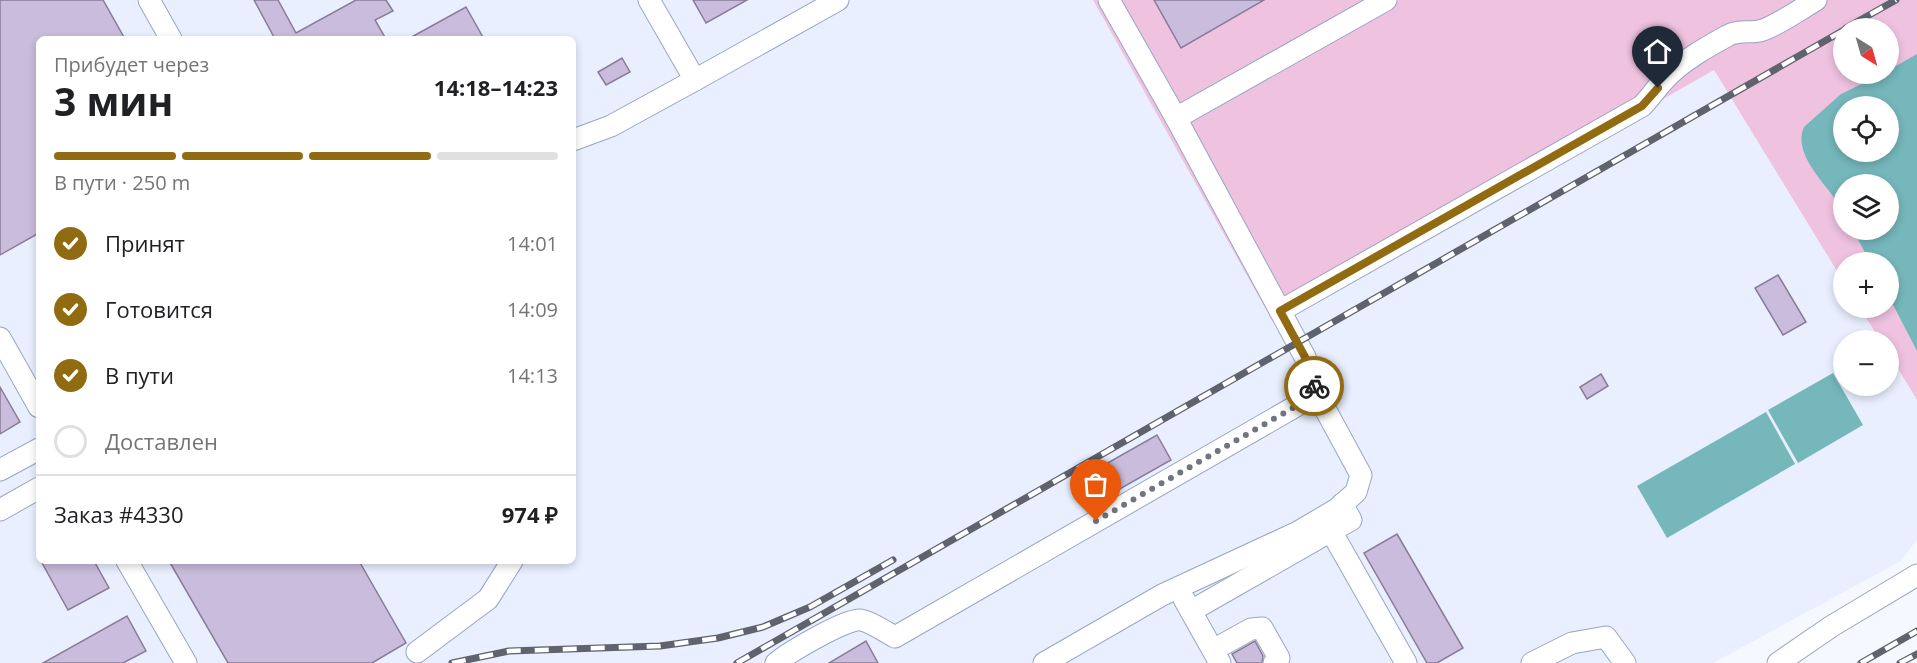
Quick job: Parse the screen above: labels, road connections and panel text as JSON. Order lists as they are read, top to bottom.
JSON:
{
  "north": "bottom right",
  "page": {
    "map_buttons": ["+", "−"],
    "heading": ["3 мин", "Прибудет через", "14:18–14:23"],
    "panel": ["Заказ #4330", "974 ₽"],
    "bar": "В пути · 250 m",
    "list": [
      ["Принят", "14:01"],
      ["Готовится", "14:09"],
      ["В пути", "14:13"],
      "Доставлен"
    ]
  }
}
